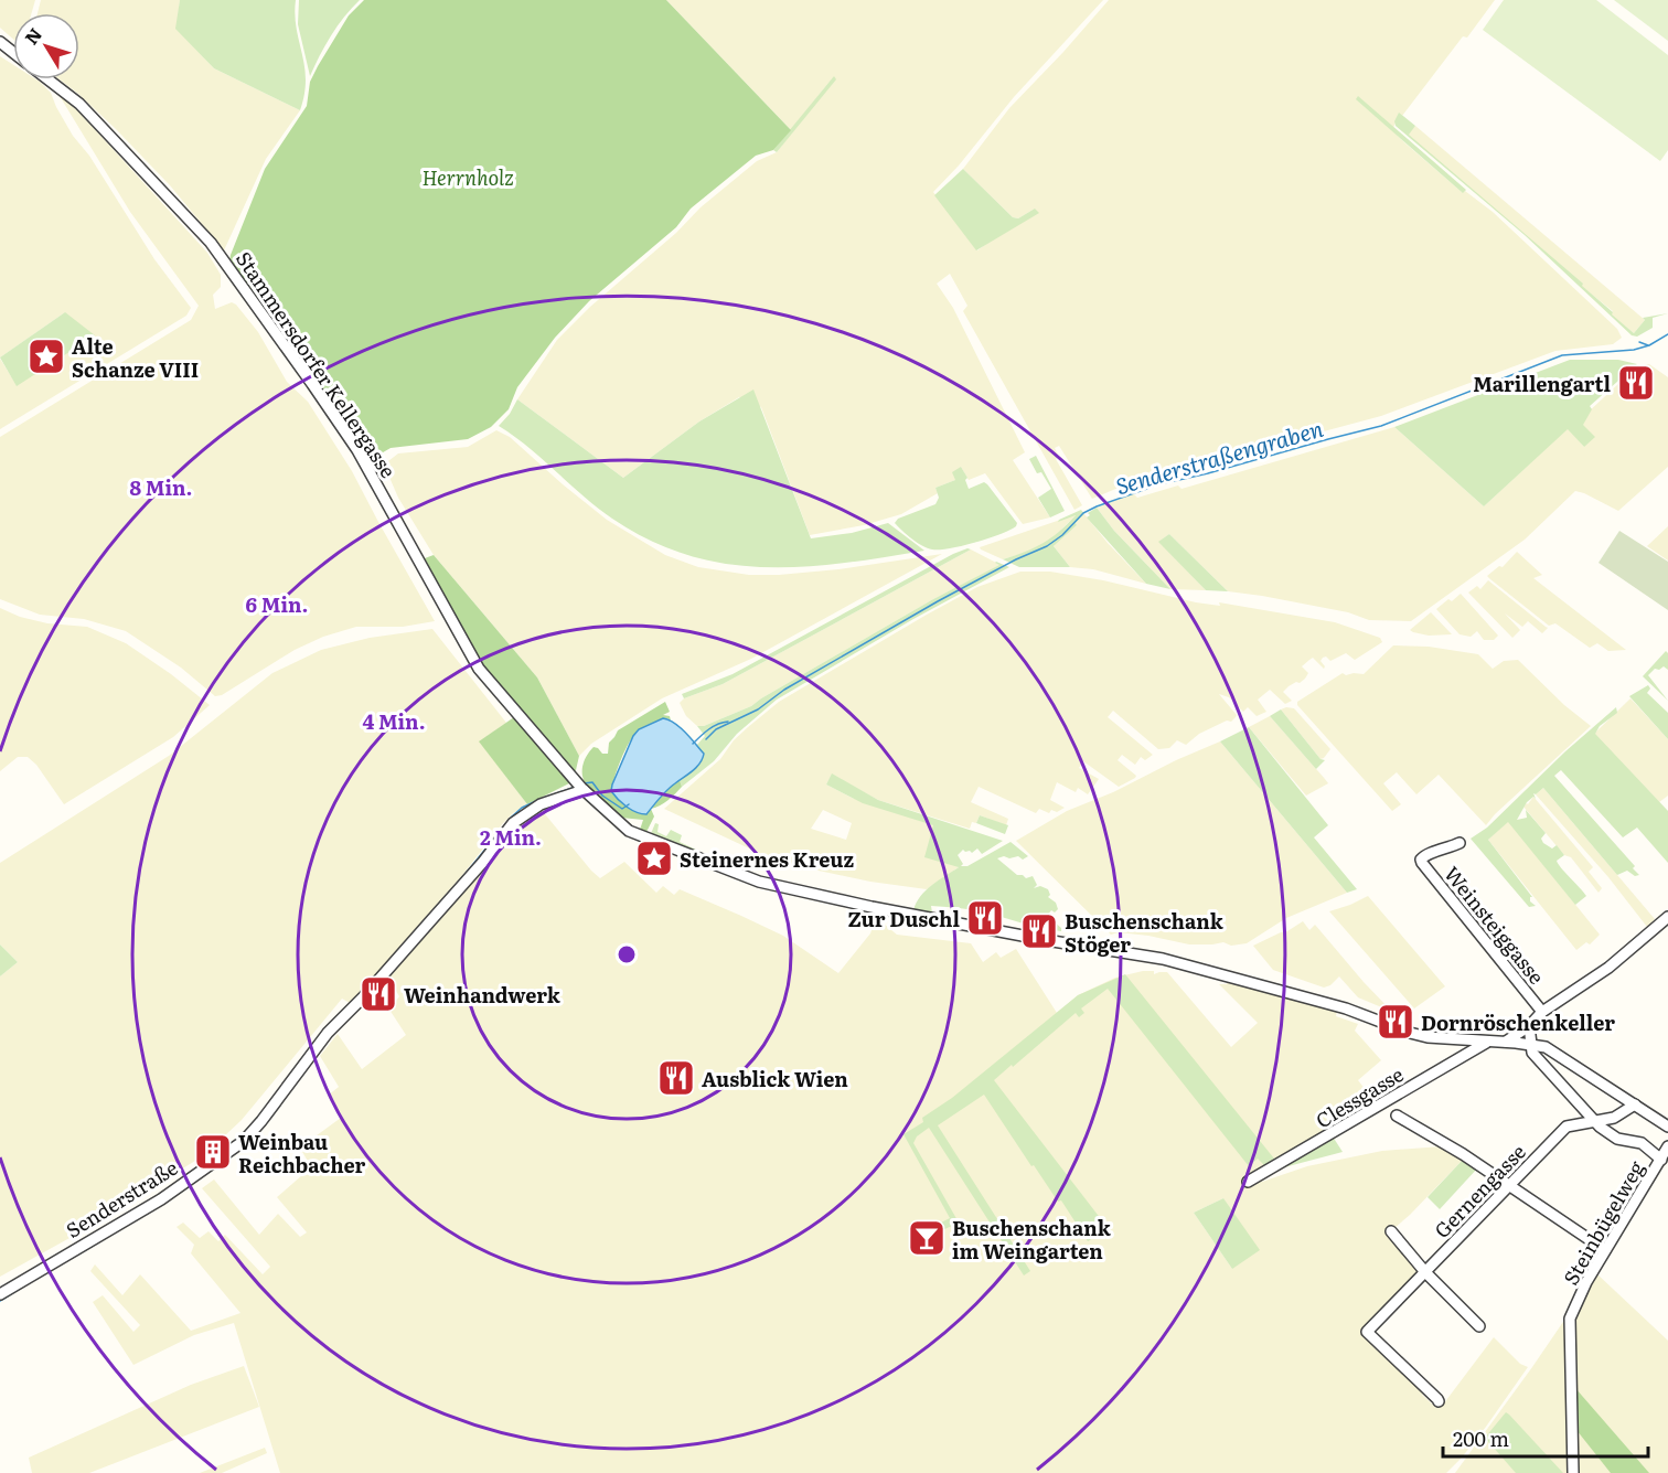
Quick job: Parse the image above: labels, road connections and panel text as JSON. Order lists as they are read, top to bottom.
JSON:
{
  "streets": {
    "street": [
      "Stammersdorfer Kellergasse",
      "Weinsteiggasse",
      "Clessgasse",
      "Gernengasse",
      "Senderstraße",
      "Steinbügelweg"
    ]
  },
  "crossings": [
    ["Stammersdorfer Kellergasse", "Clessgasse"],
    ["Stammersdorfer Kellergasse", "Senderstraße"]
  ],
  "water": ["Senderstraßengraben"],
  "parks": ["Herrnholz"],
  "places": {
    "place": ["Alte Schanze VIII", "Steinernes Kreuz"],
    "restaurant": [
      "Marillengartl",
      "Zur Duschl",
      "Buschenschank Stöger",
      "Weinhandwerk",
      "Dornröschenkeller",
      "Ausblick Wien"
    ],
    "building": ["Weinbau Reichbacher"],
    "bar": ["Buschenschank im Weingarten"]
  },
  "scale_bar": "200 m",
  "north": "top left",
  "rings": [
    "8 Min.",
    "6 Min.",
    "4 Min.",
    "2 Min."
  ]
}
